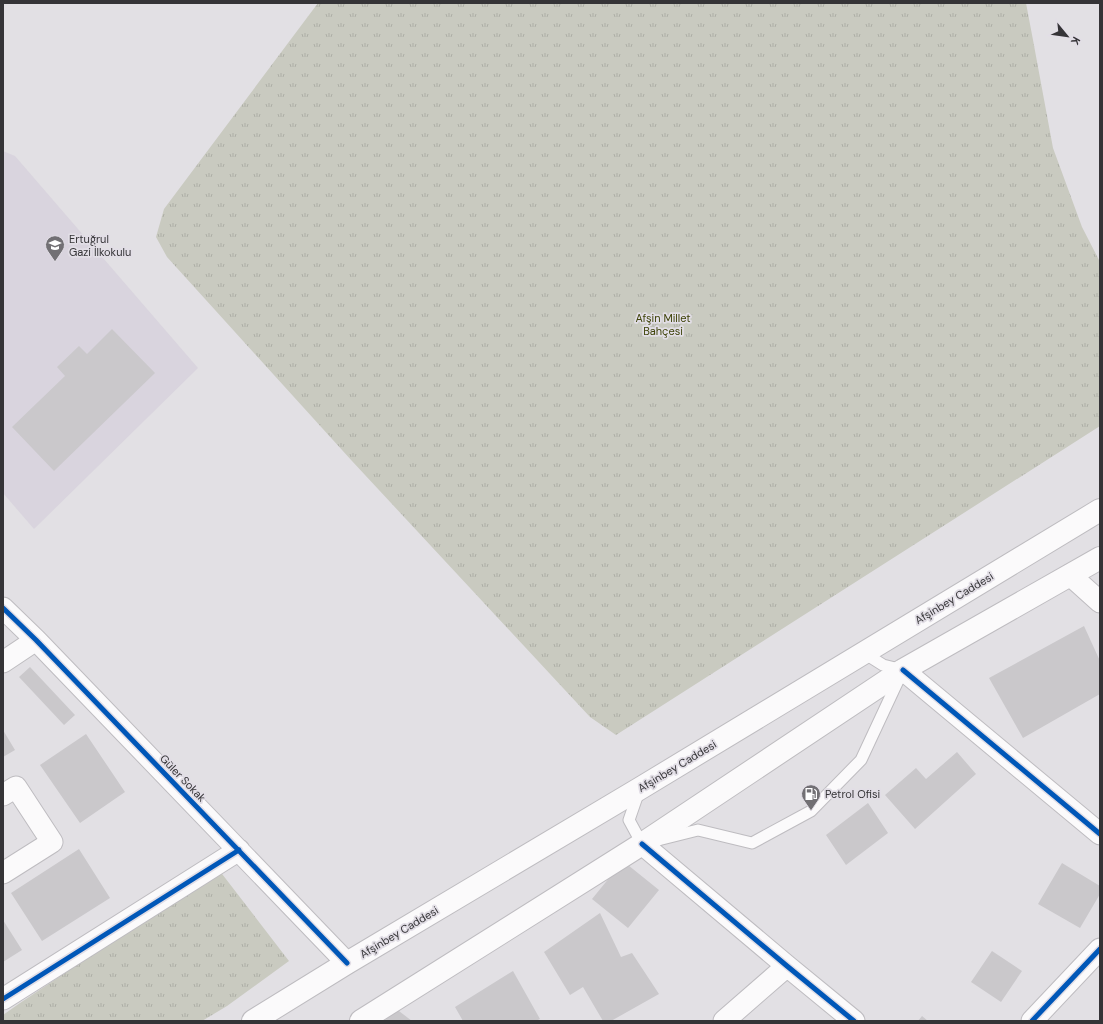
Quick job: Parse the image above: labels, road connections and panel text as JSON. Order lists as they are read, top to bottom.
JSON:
{
  "streets": {
    "main road": ["Afşinbey Caddesi"],
    "street": ["Güler Sokak"]
  },
  "crossings": [
    ["Afşinbey Caddesi", "Güler Sokak"]
  ],
  "parks": ["Afşin Millet Bahçesi"],
  "places": {
    "school or university": ["Ertuğrul Gazi İlkokulu"],
    "fuel station": ["Petrol Ofisi"]
  },
  "north": "bottom right"
}
